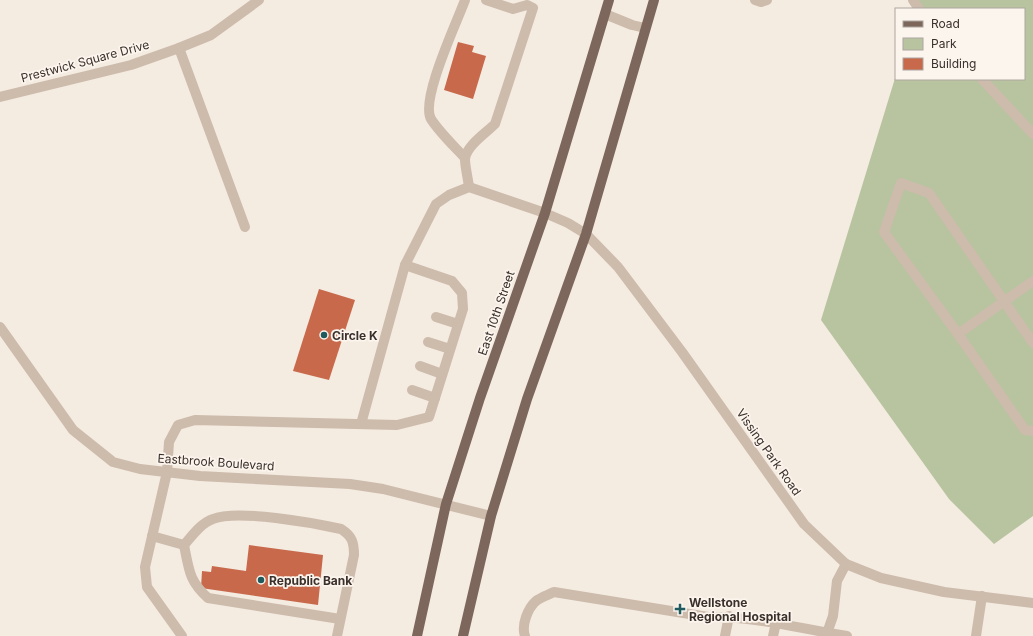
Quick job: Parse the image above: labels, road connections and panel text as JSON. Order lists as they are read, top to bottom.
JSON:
{
  "streets": {
    "main road": ["East 10th Street"],
    "street": ["Prestwick Square Drive", "Vissing Park Road", "Eastbrook Boulevard"]
  },
  "crossings": [
    ["East 10th Street", "Vissing Park Road"],
    ["East 10th Street", "Eastbrook Boulevard"]
  ],
  "places": {
    "other": ["Circle K", "Republic Bank"],
    "health": ["Wellstone Regional Hospital"]
  },
  "legend": ["Road", "Park", "Building"]
}
